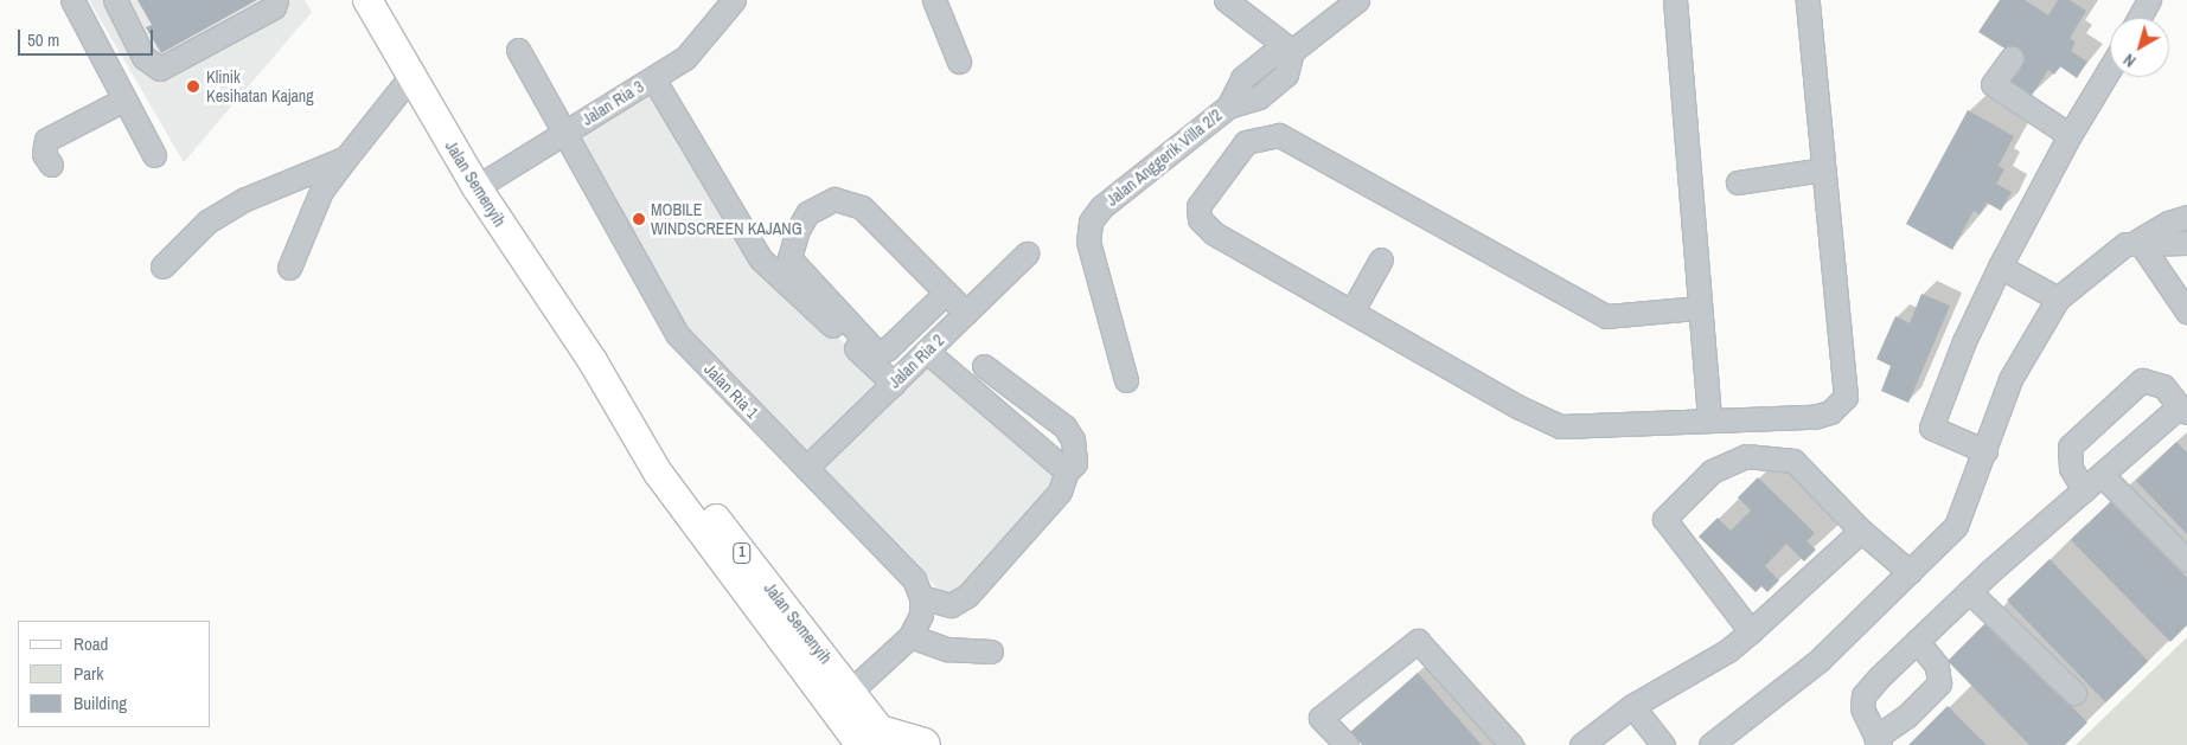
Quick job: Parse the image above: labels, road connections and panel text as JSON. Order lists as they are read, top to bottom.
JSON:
{
  "streets": {
    "main road": ["Jalan Semenyih", "1"],
    "street": [
      "Jalan Ria 3",
      "Jalan Anggerik Villa 2/2",
      "Jalan Ria 2",
      "Jalan Ria 1"
    ]
  },
  "crossings": [
    ["Jalan Ria 3", "Jalan Semenyih"],
    ["Jalan Ria 3", "Jalan Ria 1"],
    ["Jalan Ria 2", "Jalan Ria 1"]
  ],
  "places": ["Klinik Kesihatan Kajang", "MOBILE WINDSCREEN KAJANG"],
  "legend": ["Road", "Park", "Building"],
  "scale_bar": "50 m",
  "north": "bottom left"
}
